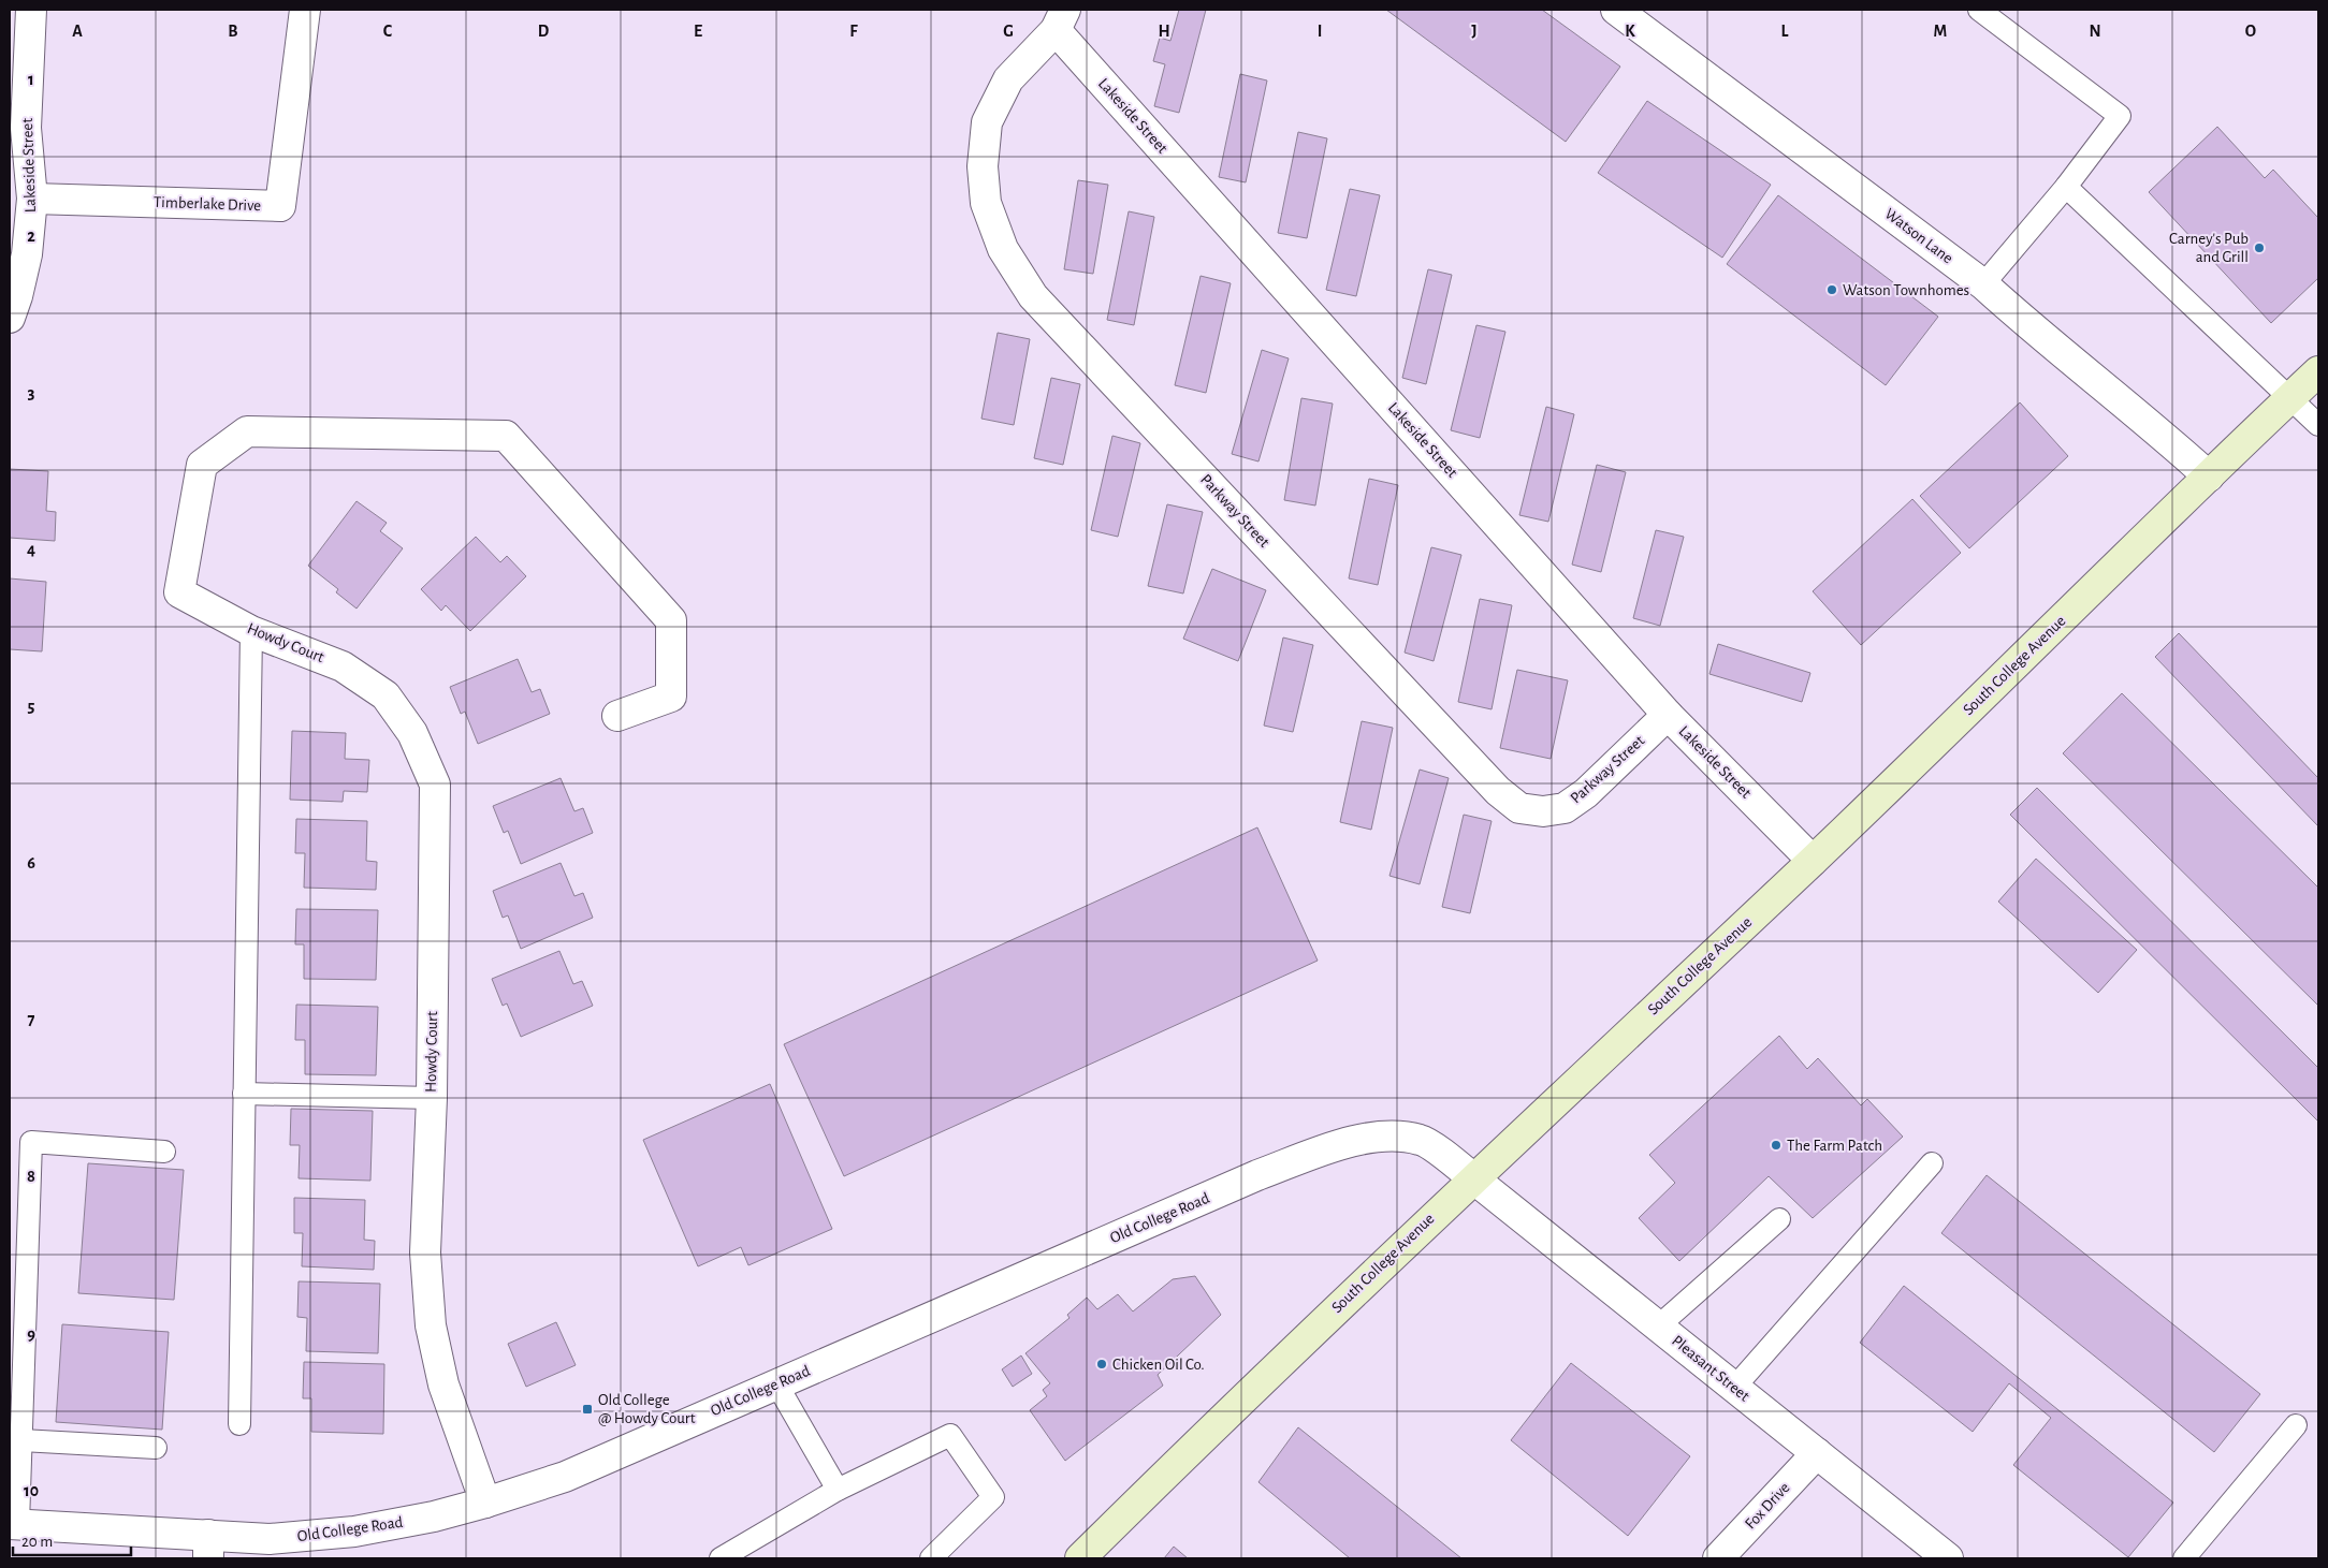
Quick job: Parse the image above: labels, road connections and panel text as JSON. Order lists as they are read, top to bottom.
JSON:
{
  "streets": {
    "main road": ["South College Avenue"],
    "street": [
      "Lakeside Street",
      "Timberlake Drive",
      "Watson Lane",
      "Parkway Street",
      "Howdy Court",
      "Old College Road",
      "Pleasant Street",
      "Fox Drive"
    ]
  },
  "crossings": [
    ["Lakeside Street", "Timberlake Drive"],
    ["Lakeside Street", "Parkway Street"],
    ["Lakeside Street", "South College Avenue"],
    ["Watson Lane", "South College Avenue"],
    ["Howdy Court", "Old College Road"],
    ["South College Avenue", "Old College Road"],
    ["South College Avenue", "Pleasant Street"],
    ["Old College Road", "Pleasant Street"],
    ["Pleasant Street", "Fox Drive"]
  ],
  "places": {
    "other": [
      "Carney's Pub and Grill",
      "Watson Townhomes",
      "The Farm Patch",
      "Chicken Oil Co."
    ],
    "transit": ["Old College @ Howdy Court"]
  },
  "scale_bar": "20 m",
  "grid": {
    "columns": [
      "A",
      "B",
      "C",
      "D",
      "E",
      "F",
      "G",
      "H",
      "I",
      "J",
      "K",
      "L",
      "M",
      "N",
      "O"
    ],
    "rows": [
      "1",
      "2",
      "3",
      "4",
      "5",
      "6",
      "7",
      "8",
      "9",
      "10"
    ]
  }
}
